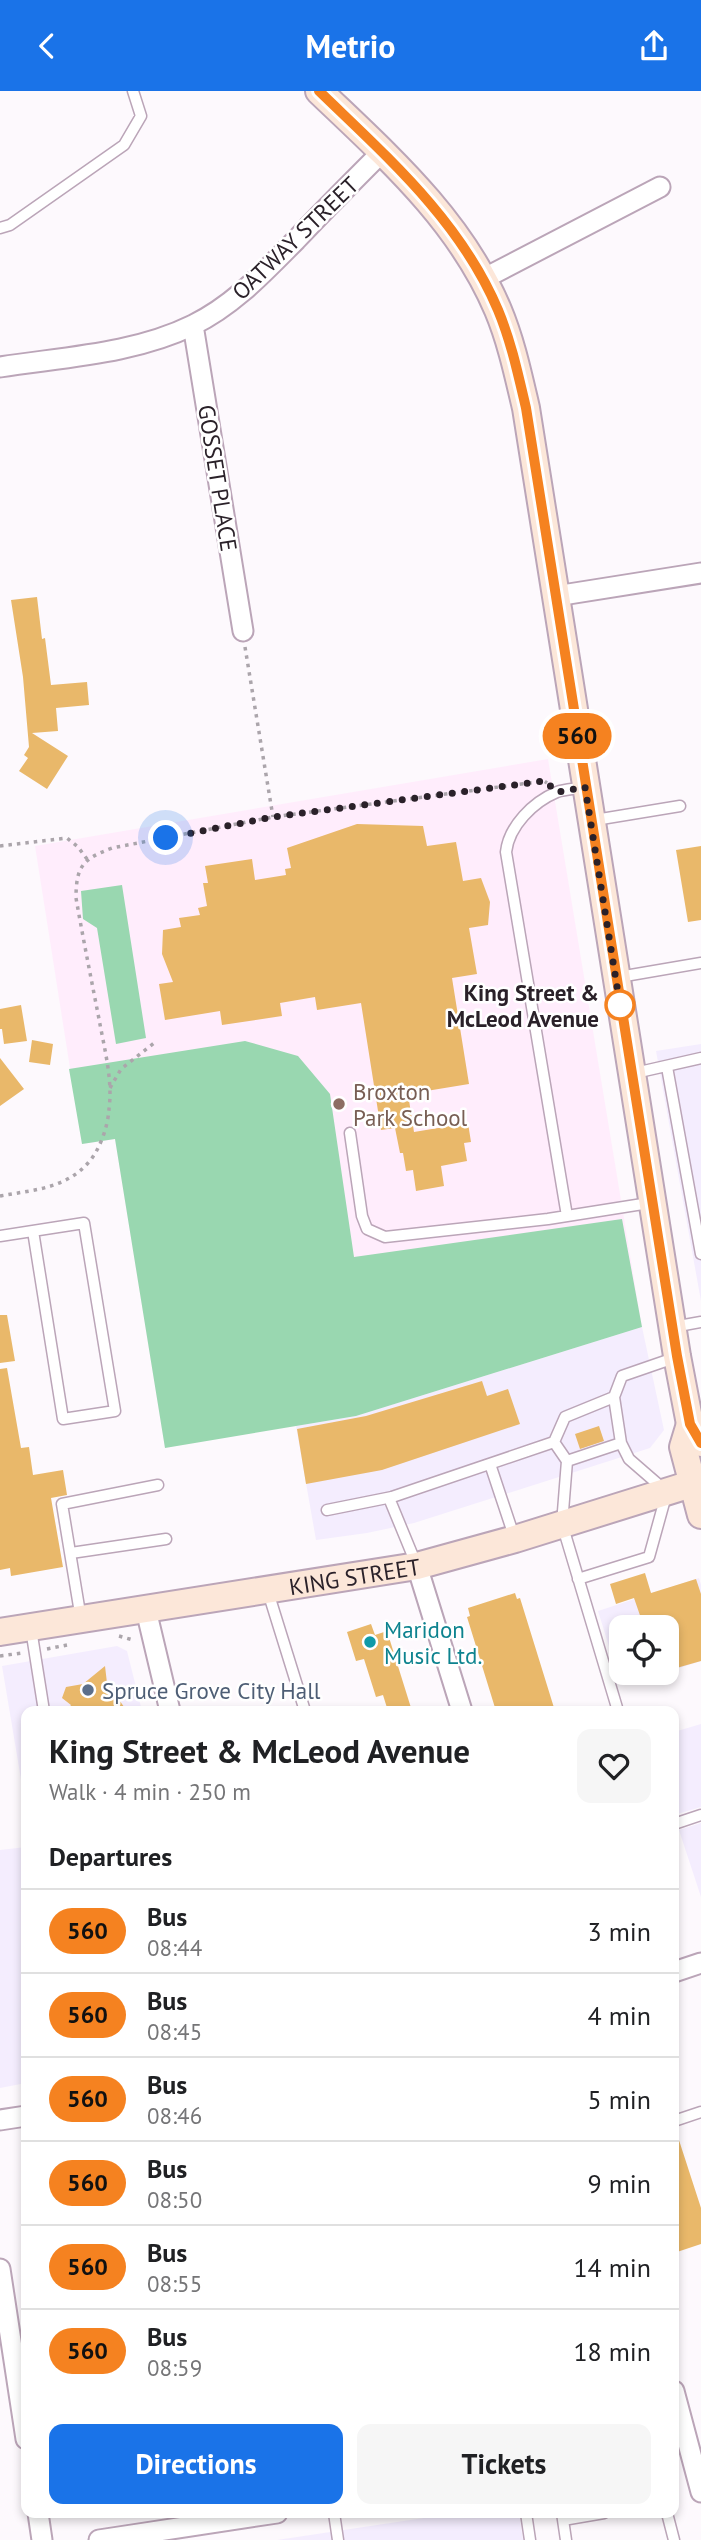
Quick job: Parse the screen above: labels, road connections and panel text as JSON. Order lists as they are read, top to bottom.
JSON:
{
  "streets": {
    "street": ["OATWAY STREET", "GOSSET PLACE", "KING STREET"]
  },
  "crossings": [
    ["OATWAY STREET", "GOSSET PLACE"]
  ],
  "places": [
    "King Street & McLeod Avenue",
    "Broxton Park School",
    "Maridon Music Ltd.",
    "Spruce Grove City Hall"
  ],
  "lines": ["bus line 560"],
  "page": {
    "header": "Metrio",
    "on_map": "560",
    "heading": [
      ["King Street & McLeod Avenue", "Walk · 4 min · 250 m"],
      "Departures"
    ],
    "list": [
      {
        "mark": "560",
        "name": "Bus",
        "note": "08:44",
        "value": "3 min"
      },
      {
        "mark": "560",
        "name": "Bus",
        "note": "08:45",
        "value": "4 min"
      },
      {
        "mark": "560",
        "name": "Bus",
        "note": "08:46",
        "value": "5 min"
      },
      {
        "mark": "560",
        "name": "Bus",
        "note": "08:50",
        "value": "9 min"
      },
      {
        "mark": "560",
        "name": "Bus",
        "note": "08:55",
        "value": "14 min"
      },
      {
        "mark": "560",
        "name": "Bus",
        "note": "08:59",
        "value": "18 min"
      }
    ],
    "buttons": ["Directions", "Tickets"]
  }
}
